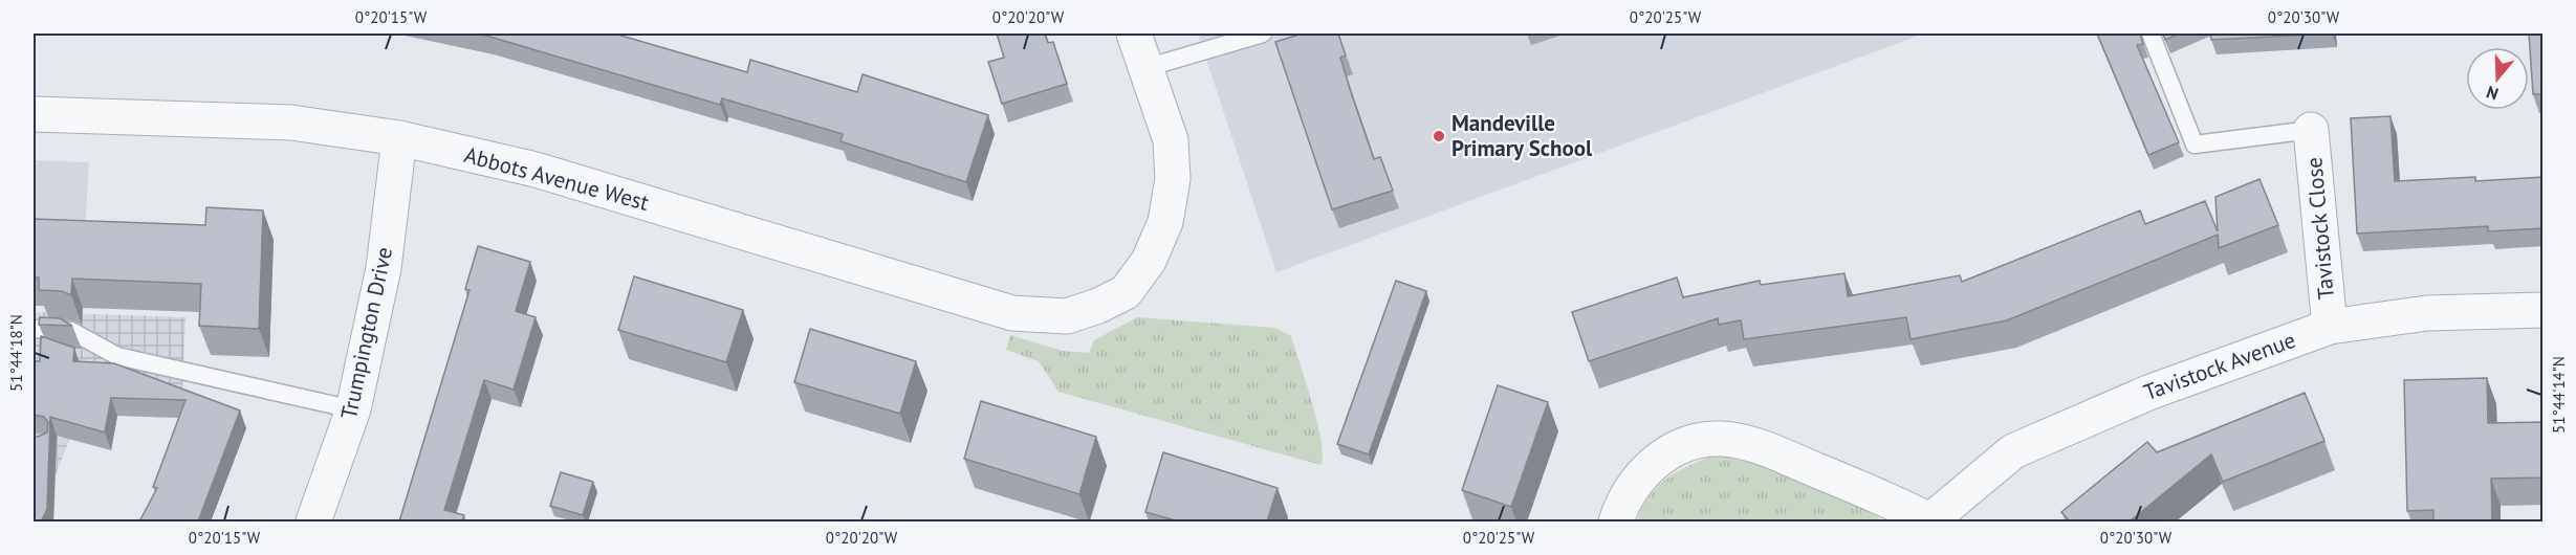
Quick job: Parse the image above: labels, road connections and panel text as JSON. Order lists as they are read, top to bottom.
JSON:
{
  "streets": {
    "street": [
      "Abbots Avenue West",
      "Tavistock Close",
      "Trumpington Drive",
      "Tavistock Avenue"
    ]
  },
  "crossings": [
    ["Abbots Avenue West", "Trumpington Drive"],
    ["Tavistock Close", "Tavistock Avenue"]
  ],
  "places": ["Mandeville Primary School"],
  "north": "bottom",
  "coordinates": [
    "0°20'15\"W",
    "0°20'20\"W",
    "0°20'25\"W",
    "0°20'30\"W",
    "51°44'18\"N",
    "51°44'14\"N"
  ]
}
